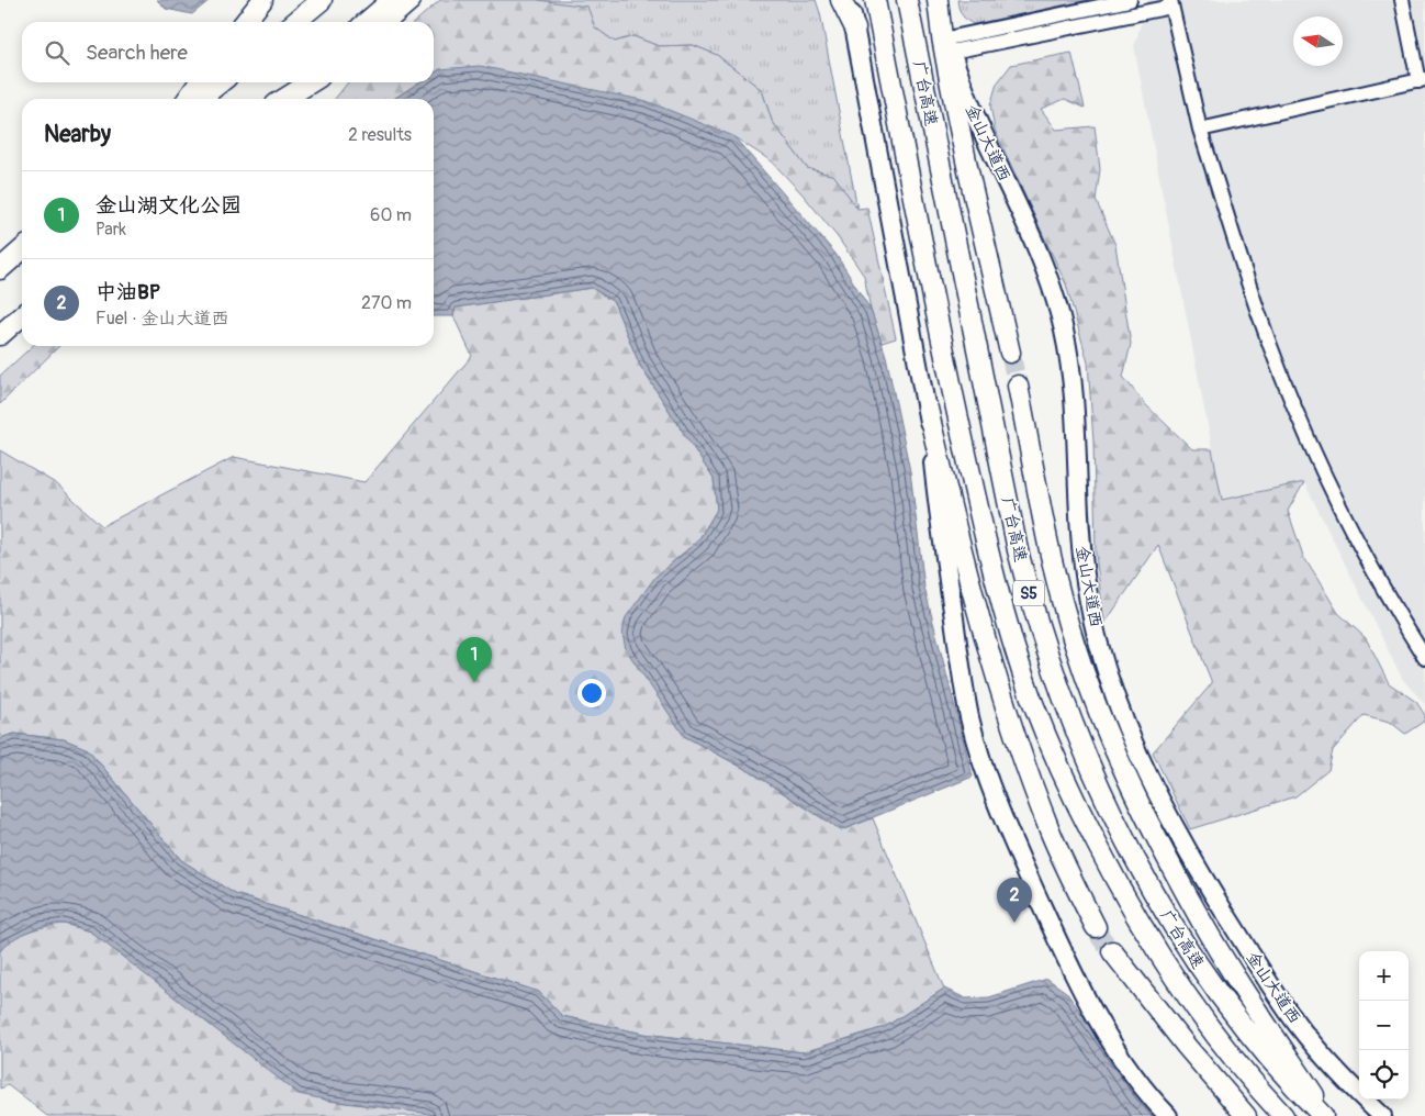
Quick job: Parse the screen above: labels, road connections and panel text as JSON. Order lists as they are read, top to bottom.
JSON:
{
  "streets": {
    "highway": ["广台高速", "S5"],
    "main road": ["金山大道西"]
  },
  "north": "left",
  "page": {
    "search": "Search here",
    "heading": ["Nearby", "2 results"],
    "list": [
      {
        "mark": "1",
        "name": "金山湖文化公园",
        "note": "Park",
        "value": "60 m"
      },
      {
        "mark": "2",
        "name": "中油BP",
        "note": "Fuel · 金山大道西",
        "value": "270 m"
      }
    ],
    "pins": ["1", "2"],
    "map_buttons": ["+", "−"]
  }
}
